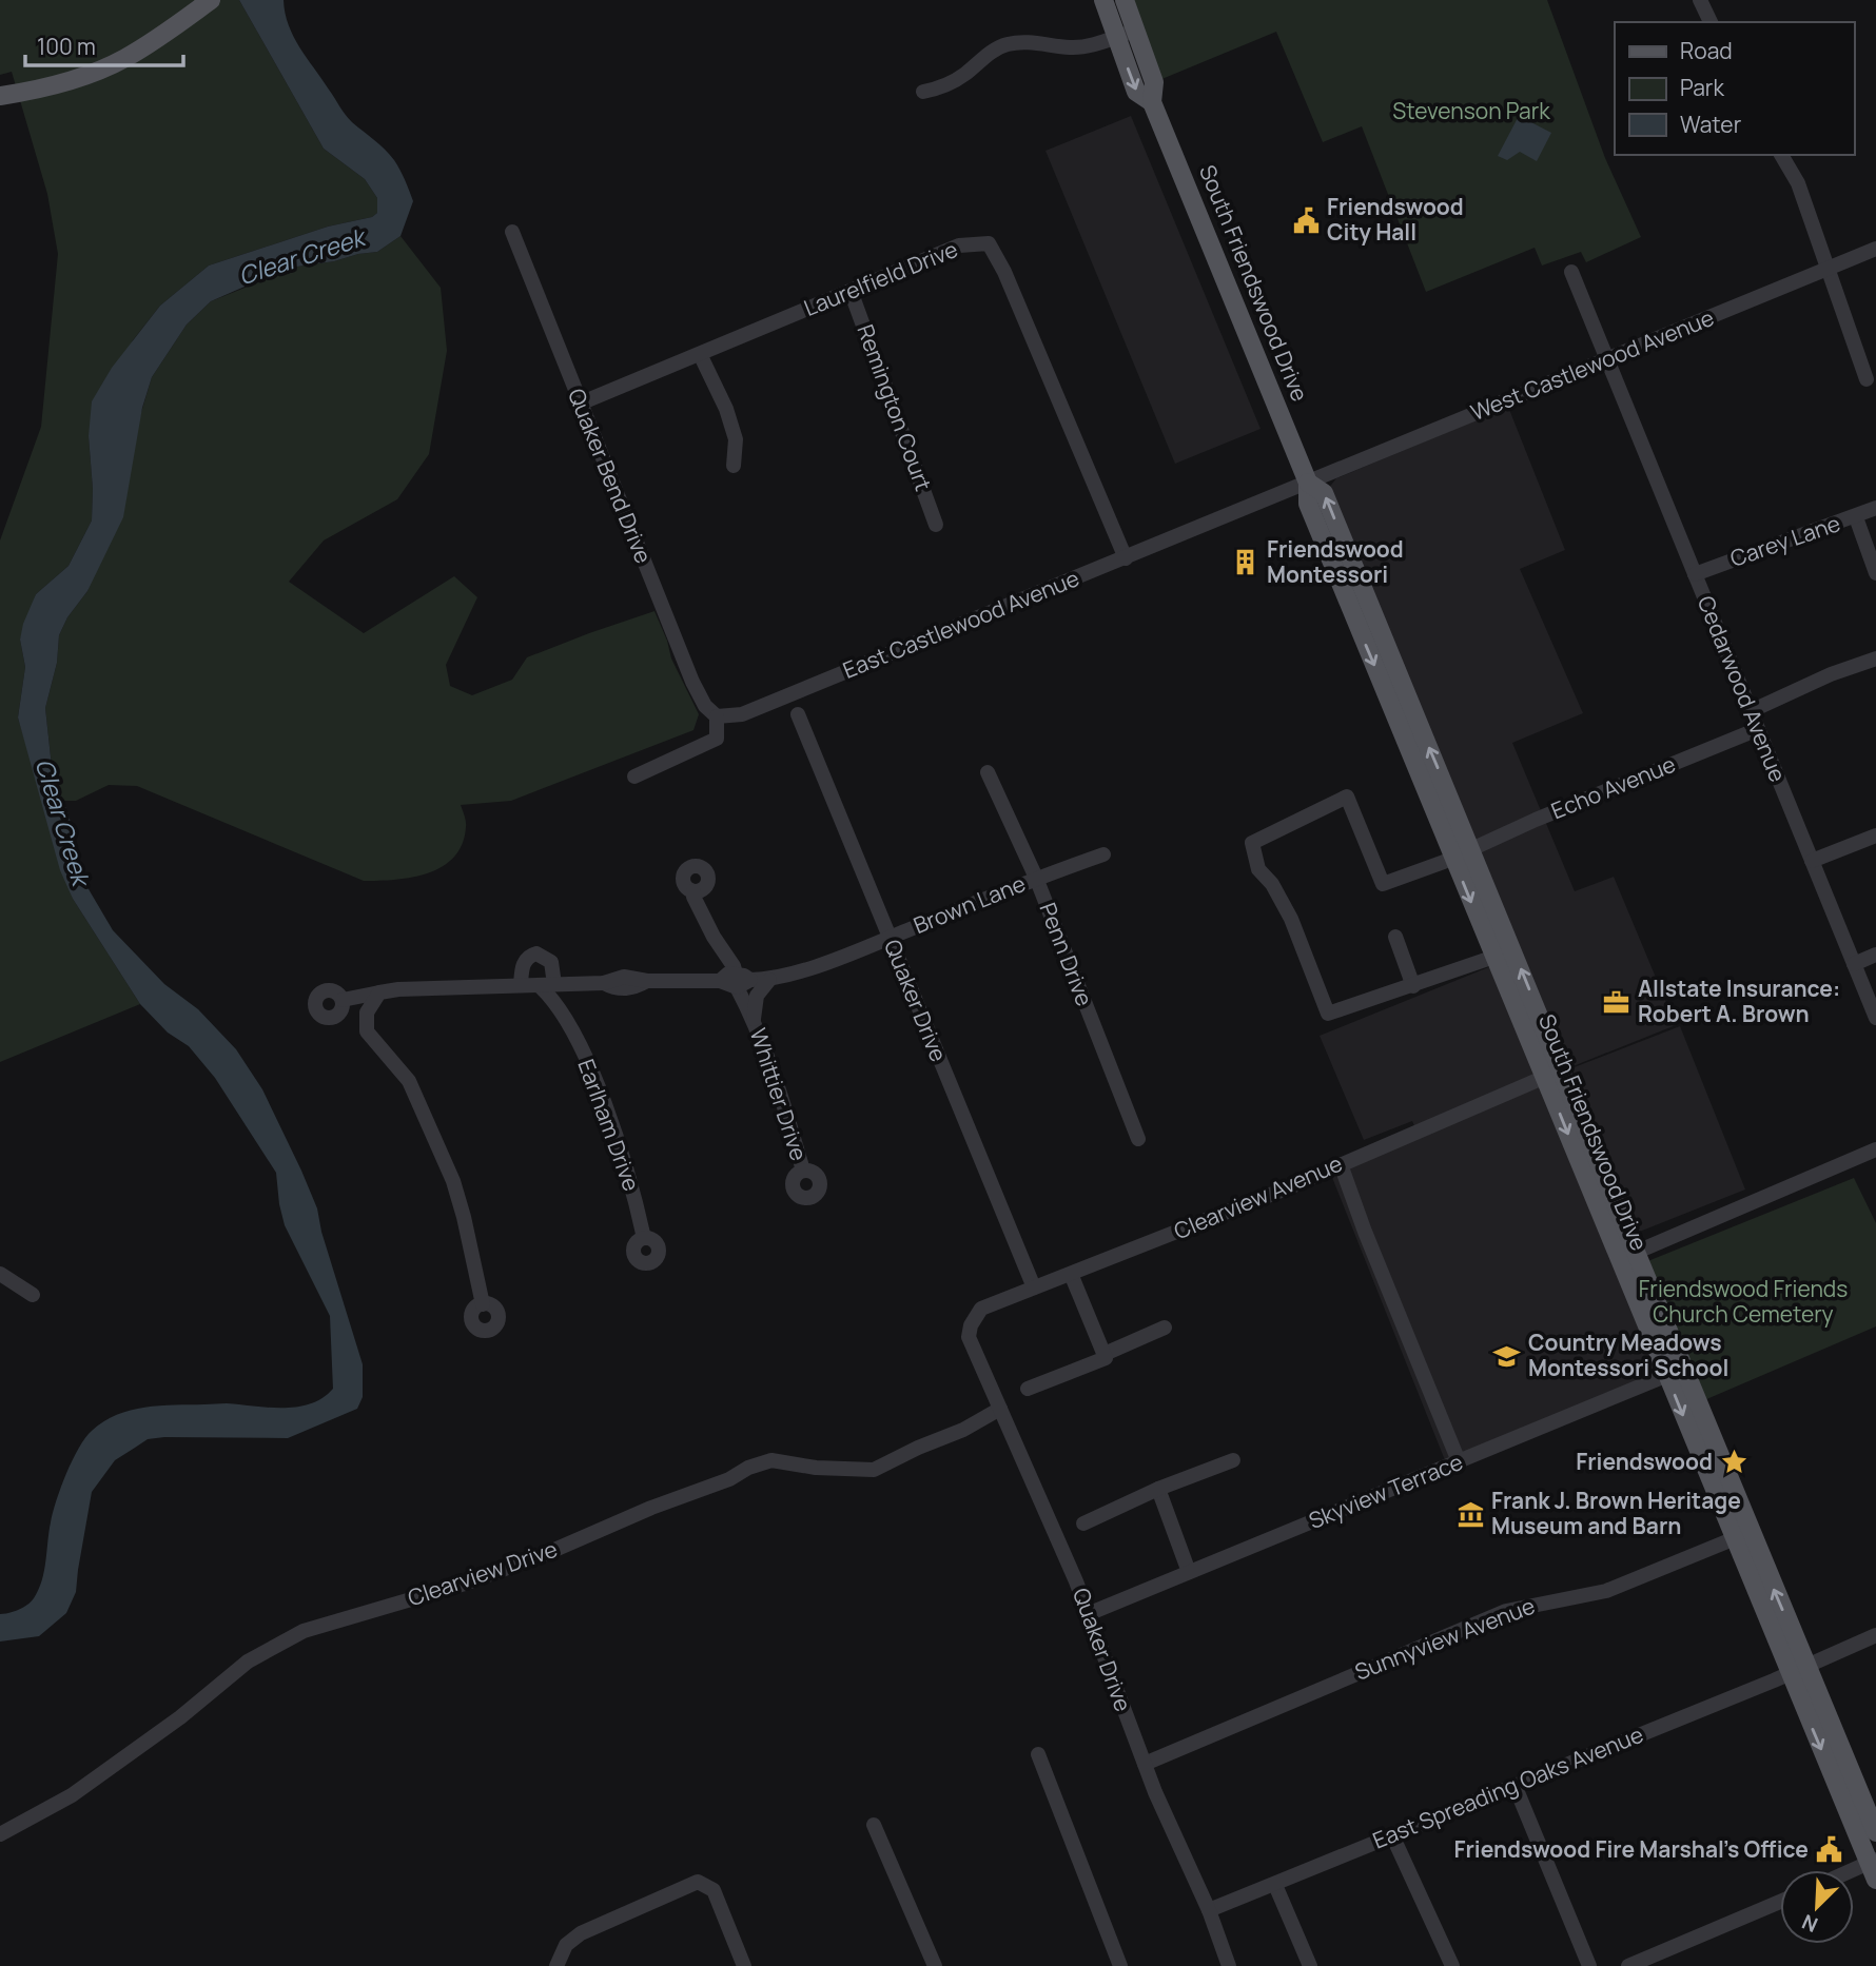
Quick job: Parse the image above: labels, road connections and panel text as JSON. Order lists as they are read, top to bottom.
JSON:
{
  "streets": {
    "main road": ["South Friendswood Drive"],
    "street": [
      "Laurelfield Drive",
      "West Castlewood Avenue",
      "Remington Court",
      "Quaker Bend Drive",
      "Carey Lane",
      "East Castlewood Avenue",
      "Cedarwood Avenue",
      "Echo Avenue",
      "Brown Lane",
      "Penn Drive",
      "Quaker Drive",
      "Whittier Drive",
      "Earlham Drive",
      "Clearview Avenue",
      "Skyview Terrace",
      "Clearview Drive",
      "Sunnyview Avenue",
      "East Spreading Oaks Avenue"
    ]
  },
  "crossings": [
    ["Laurelfield Drive", "Remington Court"],
    ["Laurelfield Drive", "Quaker Bend Drive"],
    ["Laurelfield Drive", "East Castlewood Avenue"],
    ["South Friendswood Drive", "West Castlewood Avenue"],
    ["South Friendswood Drive", "East Castlewood Avenue"],
    ["South Friendswood Drive", "Echo Avenue"],
    ["South Friendswood Drive", "Clearview Avenue"],
    ["South Friendswood Drive", "Skyview Terrace"],
    ["South Friendswood Drive", "Sunnyview Avenue"],
    ["South Friendswood Drive", "East Spreading Oaks Avenue"],
    ["West Castlewood Avenue", "East Castlewood Avenue"],
    ["West Castlewood Avenue", "Cedarwood Avenue"],
    ["Quaker Bend Drive", "East Castlewood Avenue"],
    ["Carey Lane", "Cedarwood Avenue"],
    ["Cedarwood Avenue", "Echo Avenue"],
    ["Brown Lane", "Penn Drive"],
    ["Brown Lane", "Quaker Drive"],
    ["Brown Lane", "Whittier Drive"],
    ["Brown Lane", "Earlham Drive"],
    ["Quaker Drive", "Clearview Avenue"],
    ["Quaker Drive", "Skyview Terrace"],
    ["Quaker Drive", "Clearview Drive"],
    ["Quaker Drive", "Sunnyview Avenue"],
    ["Quaker Drive", "East Spreading Oaks Avenue"]
  ],
  "water": ["Clear Creek"],
  "parks": ["Stevenson Park", "Friendswood Friends Church Cemetery"],
  "places": {
    "public building": ["Friendswood City Hall", "Friendswood Fire Marshal's Office"],
    "building": ["Friendswood Montessori"],
    "office": ["Allstate Insurance: Robert A. Brown"],
    "school or university": ["Country Meadows Montessori School"],
    "place": ["Friendswood"],
    "museum": ["Frank J. Brown Heritage Museum and Barn"]
  },
  "legend": ["Road", "Park", "Water"],
  "scale_bar": "100 m",
  "north": "bottom left"
}
